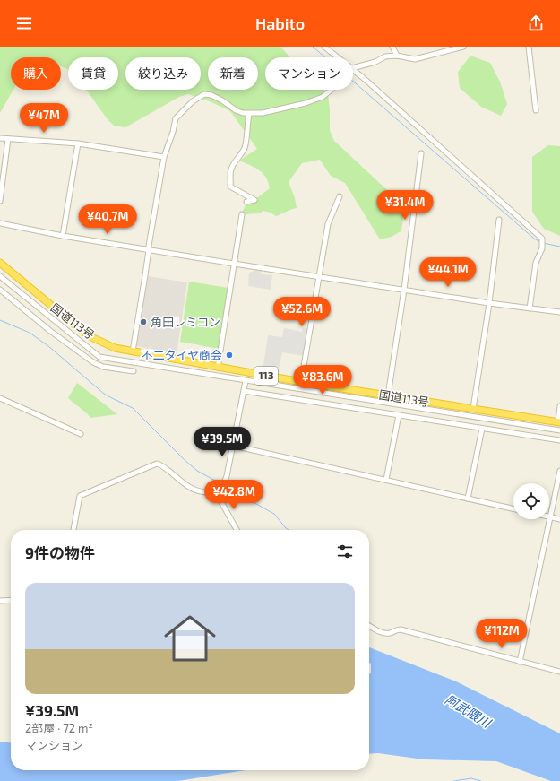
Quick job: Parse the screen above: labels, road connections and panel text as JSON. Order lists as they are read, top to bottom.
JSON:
{
  "streets": {
    "highway": ["国道113号", "113"]
  },
  "water": ["阿武隈川"],
  "places": ["角田レミコン", "不二タイヤ商会"],
  "page": {
    "header": "Habito",
    "chip": [
      "購入",
      "賃貸",
      "絞り込み",
      "新着",
      "マンション"
    ],
    "price": [
      "¥47M",
      "¥31.4M",
      "¥40.7M",
      "¥44.1M",
      "¥52.6M",
      "¥83.6M",
      "¥39.5M",
      "¥42.8M",
      "¥112M"
    ],
    "heading": "9件の物件",
    "list": [
      {
        "name": "¥39.5M",
        "note": "2部屋 · 72 m² · マンション"
      }
    ]
  }
}
